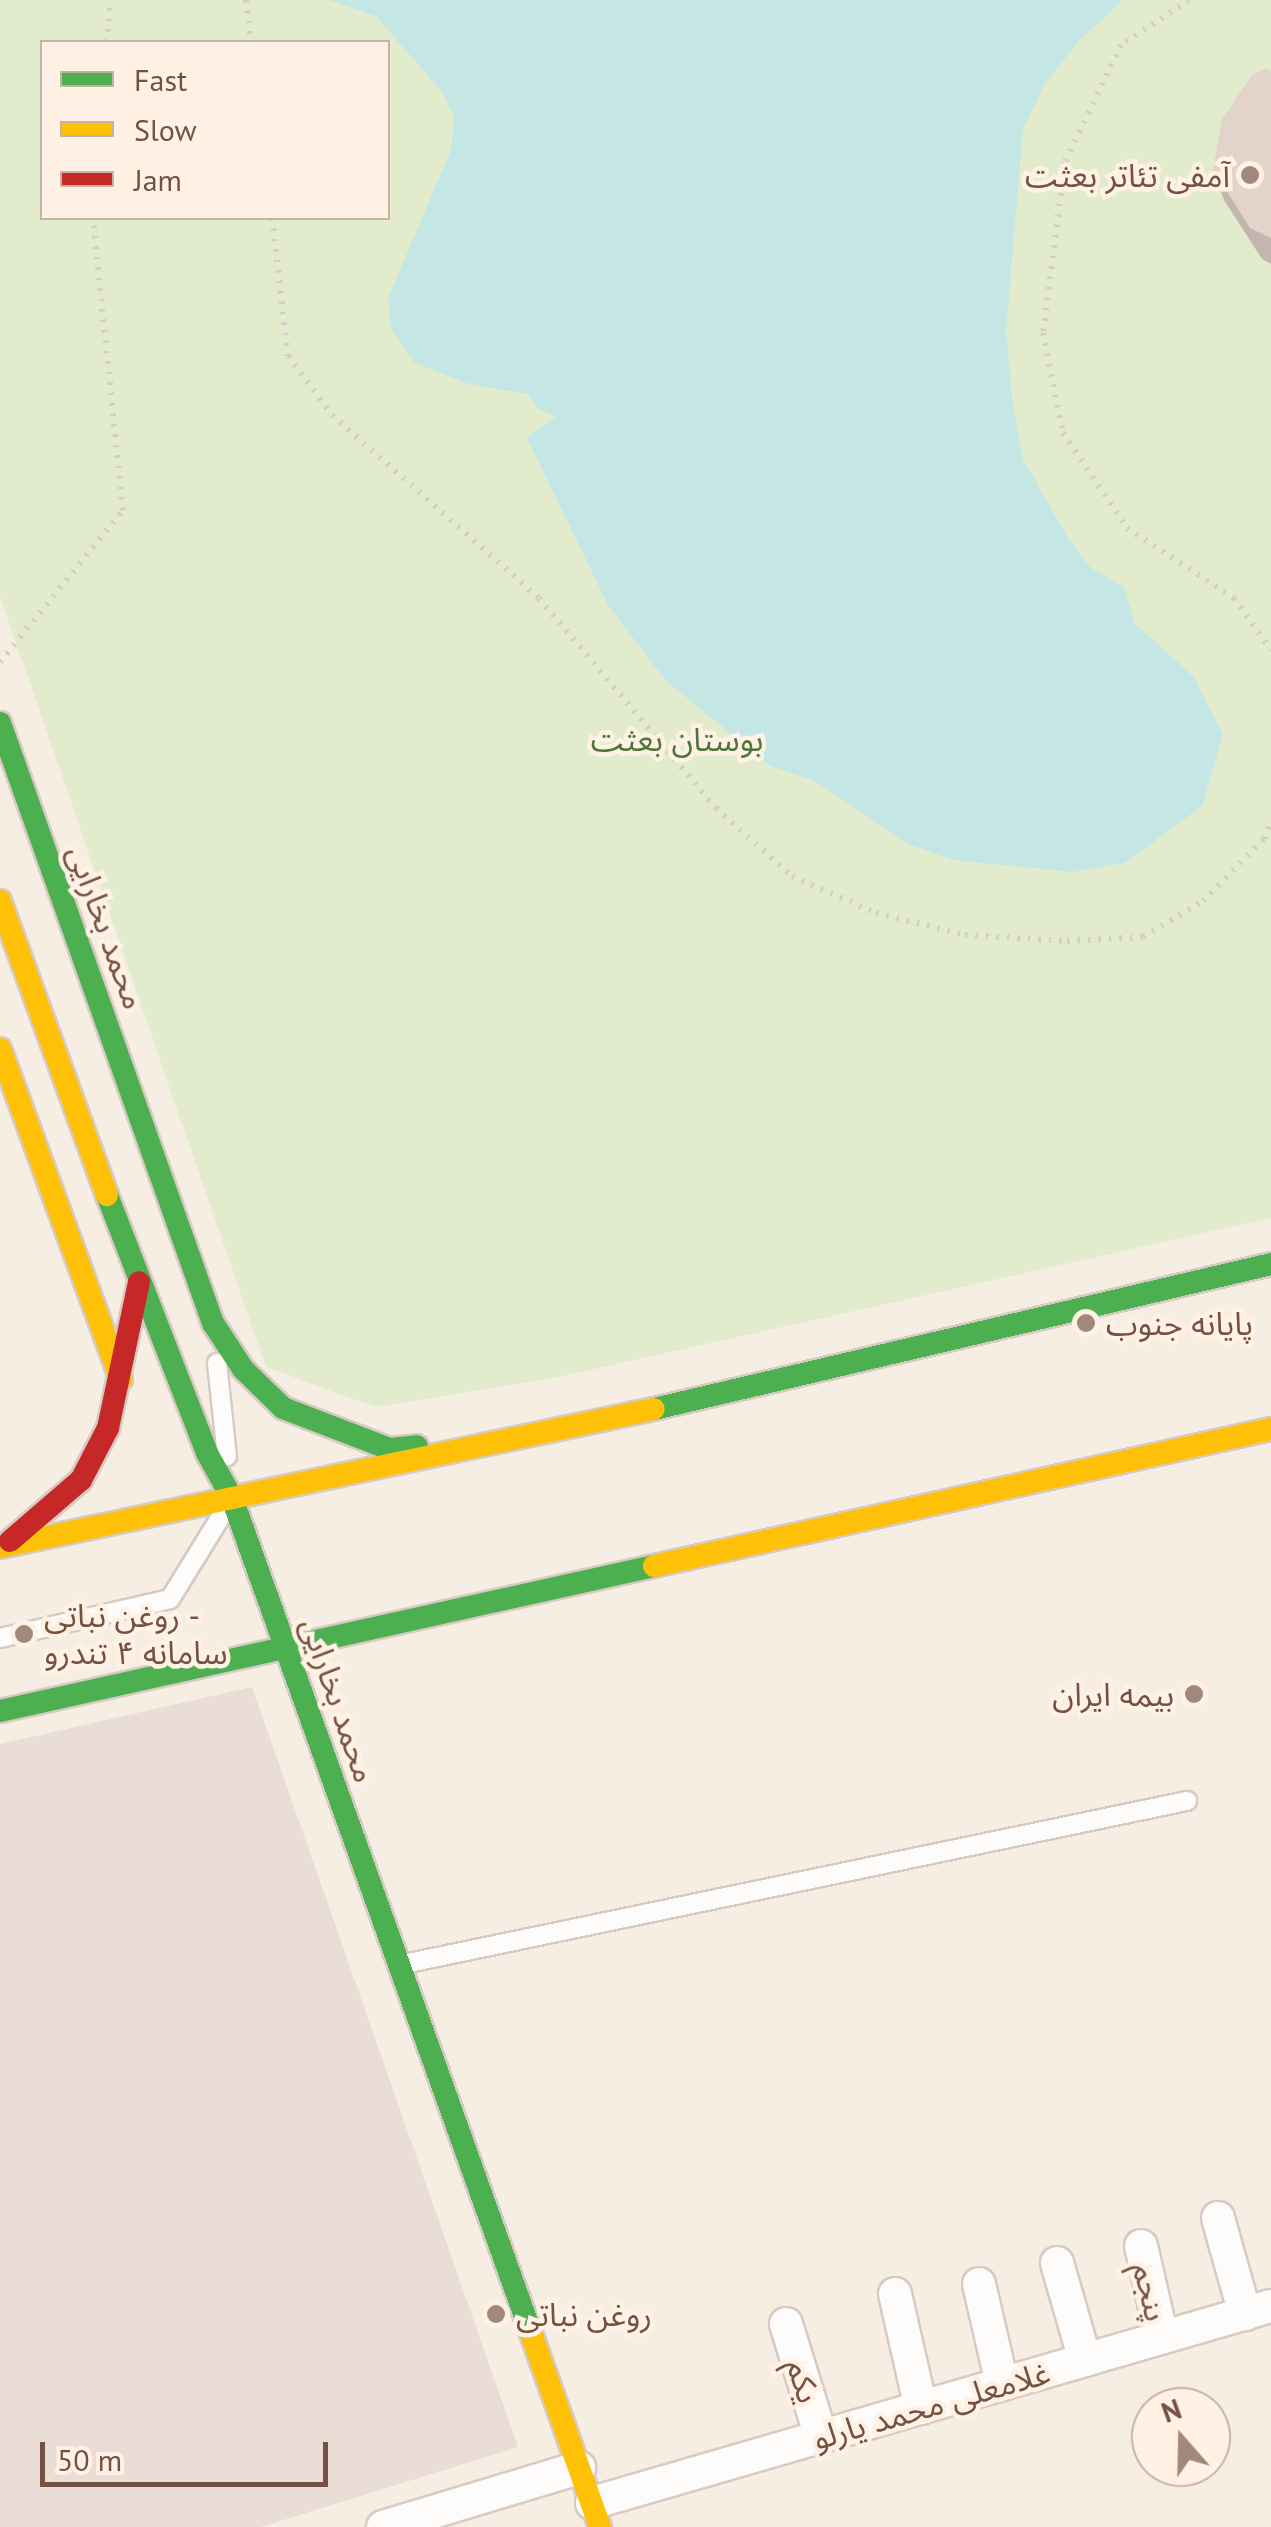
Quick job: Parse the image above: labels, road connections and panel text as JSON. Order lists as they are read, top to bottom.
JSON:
{
  "streets": {
    "main road": ["محمد بخارایی"],
    "street": ["پنجم", "یکم", "غلامعلی محمد یارلو"]
  },
  "crossings": [
    ["محمد بخارایی", "غلامعلی محمد یارلو"],
    ["پنجم", "غلامعلی محمد یارلو"],
    ["یکم", "غلامعلی محمد یارلو"]
  ],
  "parks": ["بوستان بعثت"],
  "places": [
    "آمفی تئاتر بعثت",
    "پایانه جنوب",
    "روغن نباتی - سامانه ۴ تندرو",
    "بیمه ایران",
    "روغن نباتی"
  ],
  "legend": ["Fast", "Slow", "Jam"],
  "scale_bar": "50 m",
  "north": "top"
}
